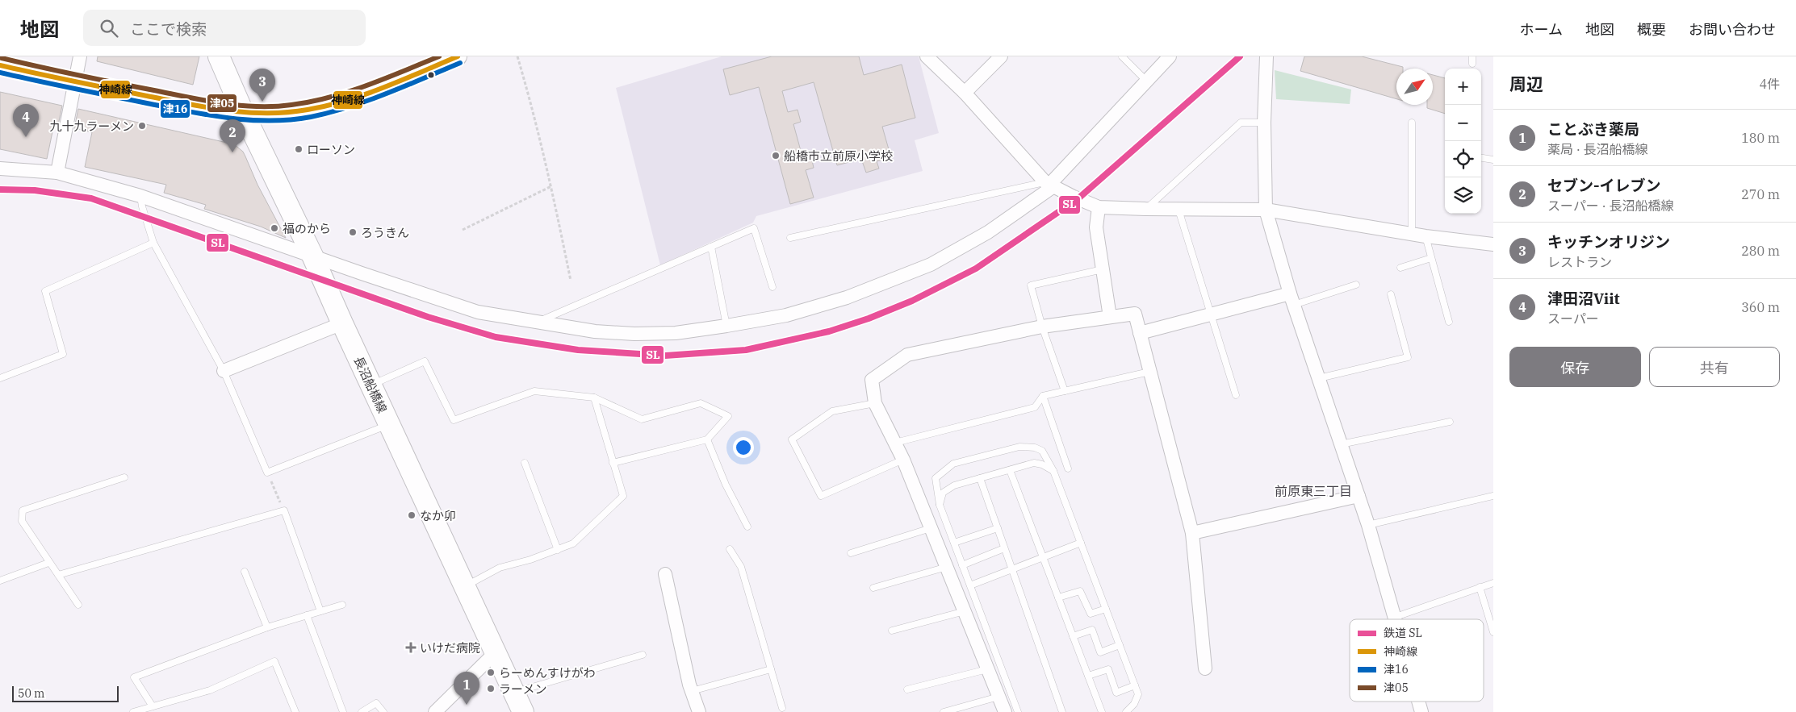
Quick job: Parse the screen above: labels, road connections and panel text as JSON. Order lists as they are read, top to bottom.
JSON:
{
  "streets": {
    "main road": ["長沼船橋線"]
  },
  "districts": ["前原東三丁目"],
  "places": {
    "other": [
      "九十九ラーメン",
      "ローソン",
      "船橋市立前原小学校",
      "福のから",
      "ろうきん",
      "なか卯",
      "らーめんすけがわ",
      "ラーメン"
    ],
    "health": ["いけだ病院"]
  },
  "lines": [
    "rail line SL",
    "transit line 神崎線",
    "transit line 津05",
    "transit line 津16"
  ],
  "legend": [
    "鉄道 SL",
    "神崎線",
    "津16",
    "津05"
  ],
  "scale_bar": "50 m",
  "north": "top right",
  "page": {
    "header": "地図",
    "search": "ここで検索",
    "nav": [
      "ホーム",
      "地図",
      "概要",
      "お問い合わせ"
    ],
    "heading": ["周辺", "4件"],
    "map_buttons": ["+", "−"],
    "pins": [
      "3",
      "4",
      "2",
      "1"
    ],
    "list": [
      {
        "mark": "1",
        "name": "ことぶき薬局",
        "note": "薬局 · 長沼船橋線",
        "value": "180 m"
      },
      {
        "mark": "2",
        "name": "セブン-イレブン",
        "note": "スーパー · 長沼船橋線",
        "value": "270 m"
      },
      {
        "mark": "3",
        "name": "キッチンオリジン",
        "note": "レストラン",
        "value": "280 m"
      },
      {
        "mark": "4",
        "name": "津田沼Viit",
        "note": "スーパー",
        "value": "360 m"
      }
    ],
    "buttons": ["保存", "共有"],
    "scale": "50 m"
  }
}
